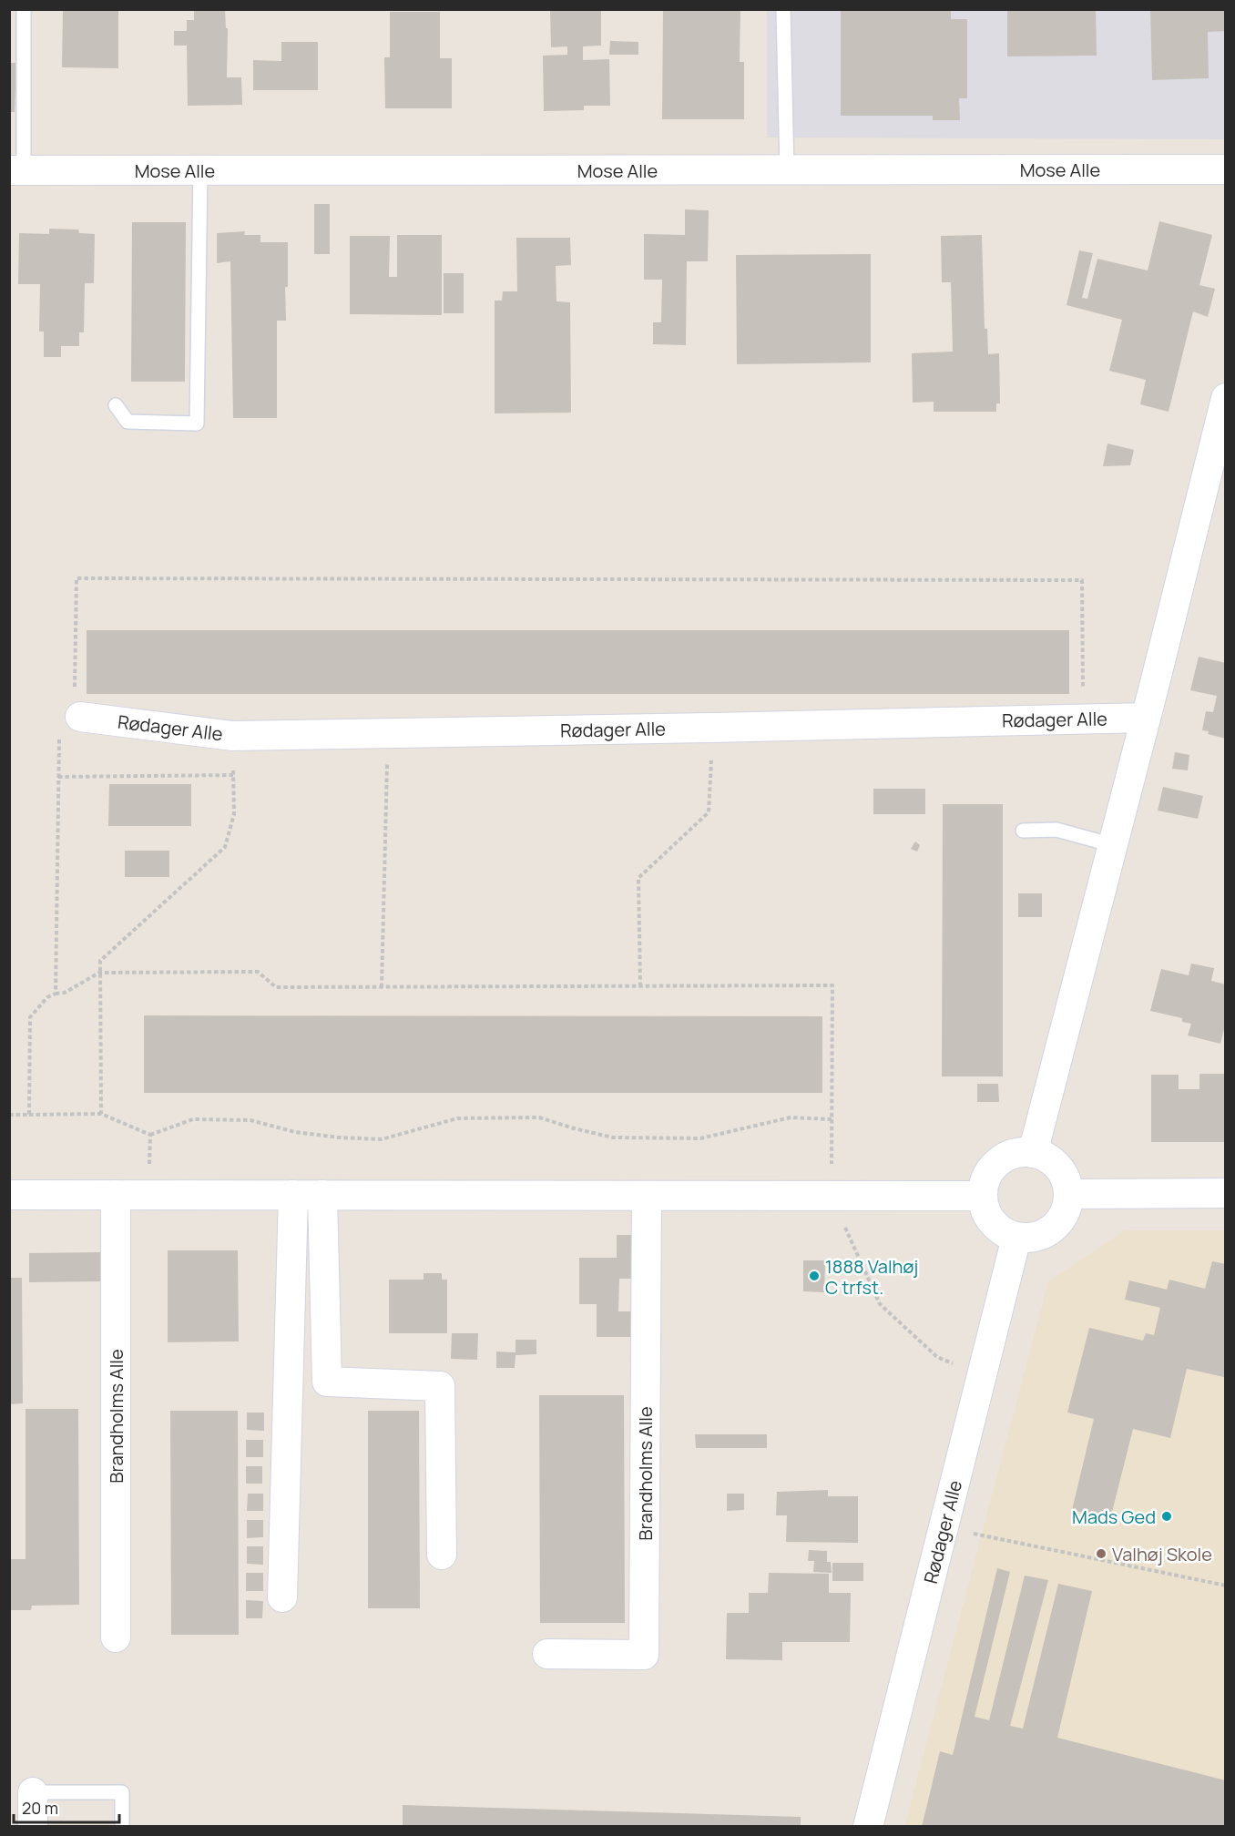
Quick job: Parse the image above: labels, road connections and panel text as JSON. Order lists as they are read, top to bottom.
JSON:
{
  "streets": {
    "street": ["Mose Alle", "Rødager Alle", "Brandholms Alle"]
  },
  "places": ["1888 Valhøj C trfst.", "Mads Ged", "Valhøj Skole"],
  "scale_bar": "20 m"
}
